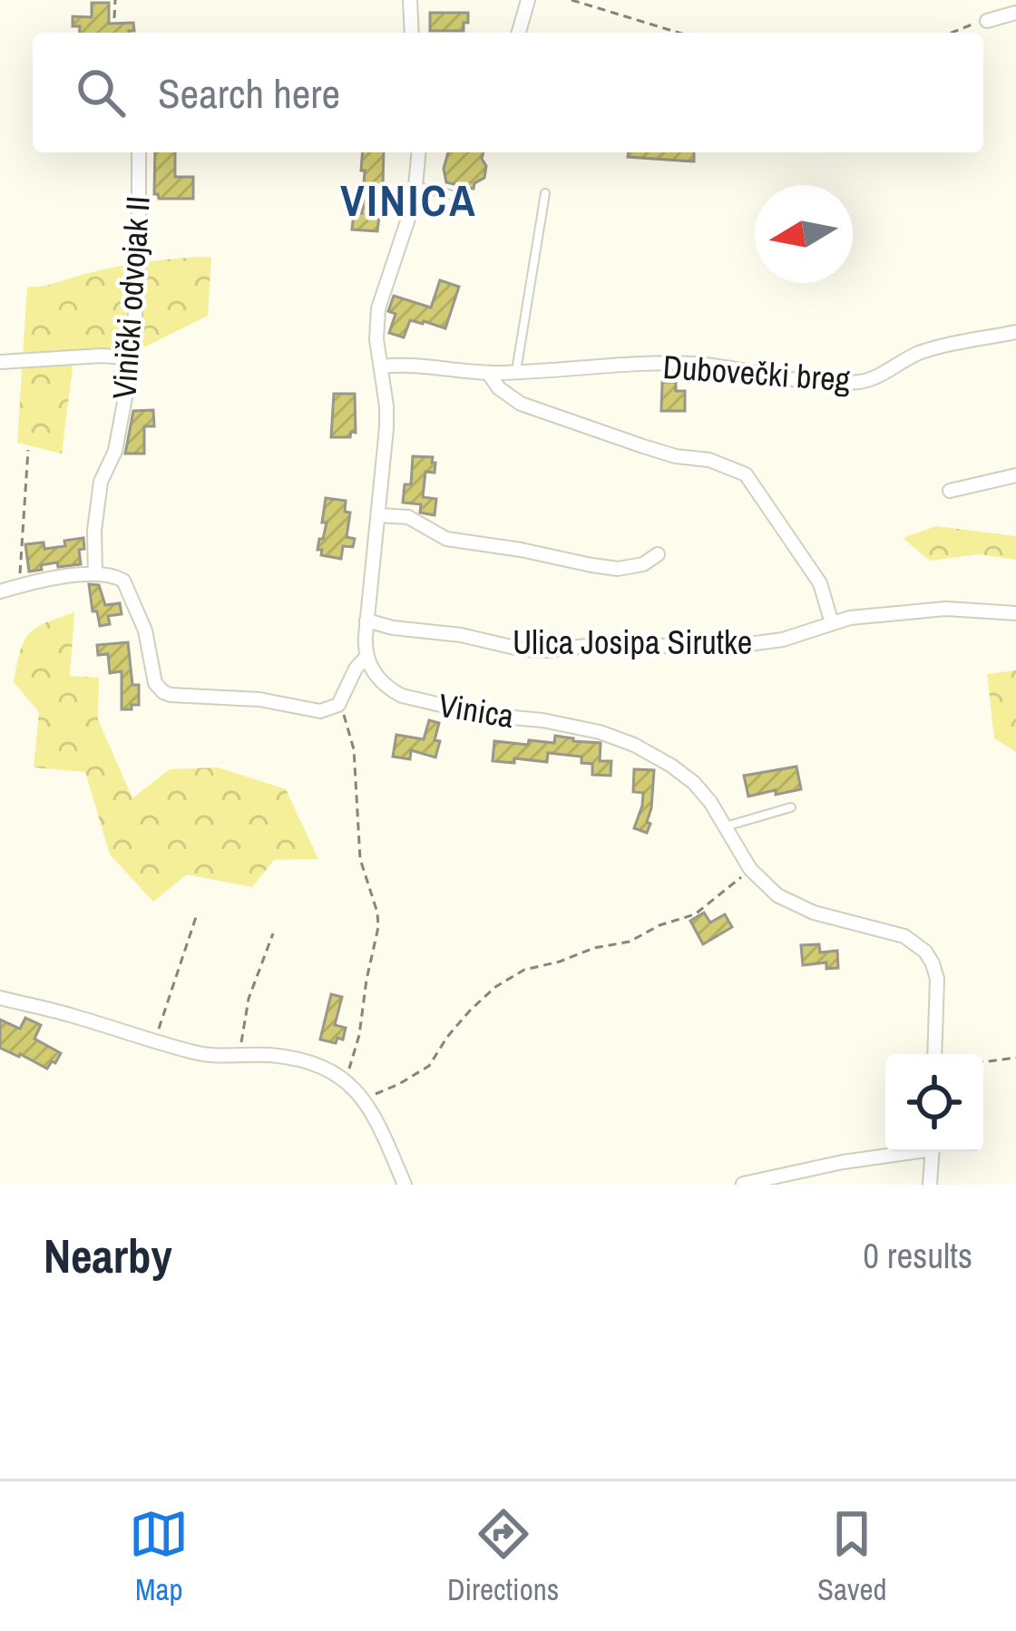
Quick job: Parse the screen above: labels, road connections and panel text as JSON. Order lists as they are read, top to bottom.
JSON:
{
  "streets": {
    "street": [
      "Vinički odvojak II",
      "Dubovečki breg",
      "Ulica Josipa Sirutke",
      "Vinica"
    ]
  },
  "districts": ["VINICA"],
  "north": "left",
  "page": {
    "search": "Search here",
    "heading": ["Nearby", "0 results"],
    "nav": ["Map", "Directions", "Saved"]
  }
}
